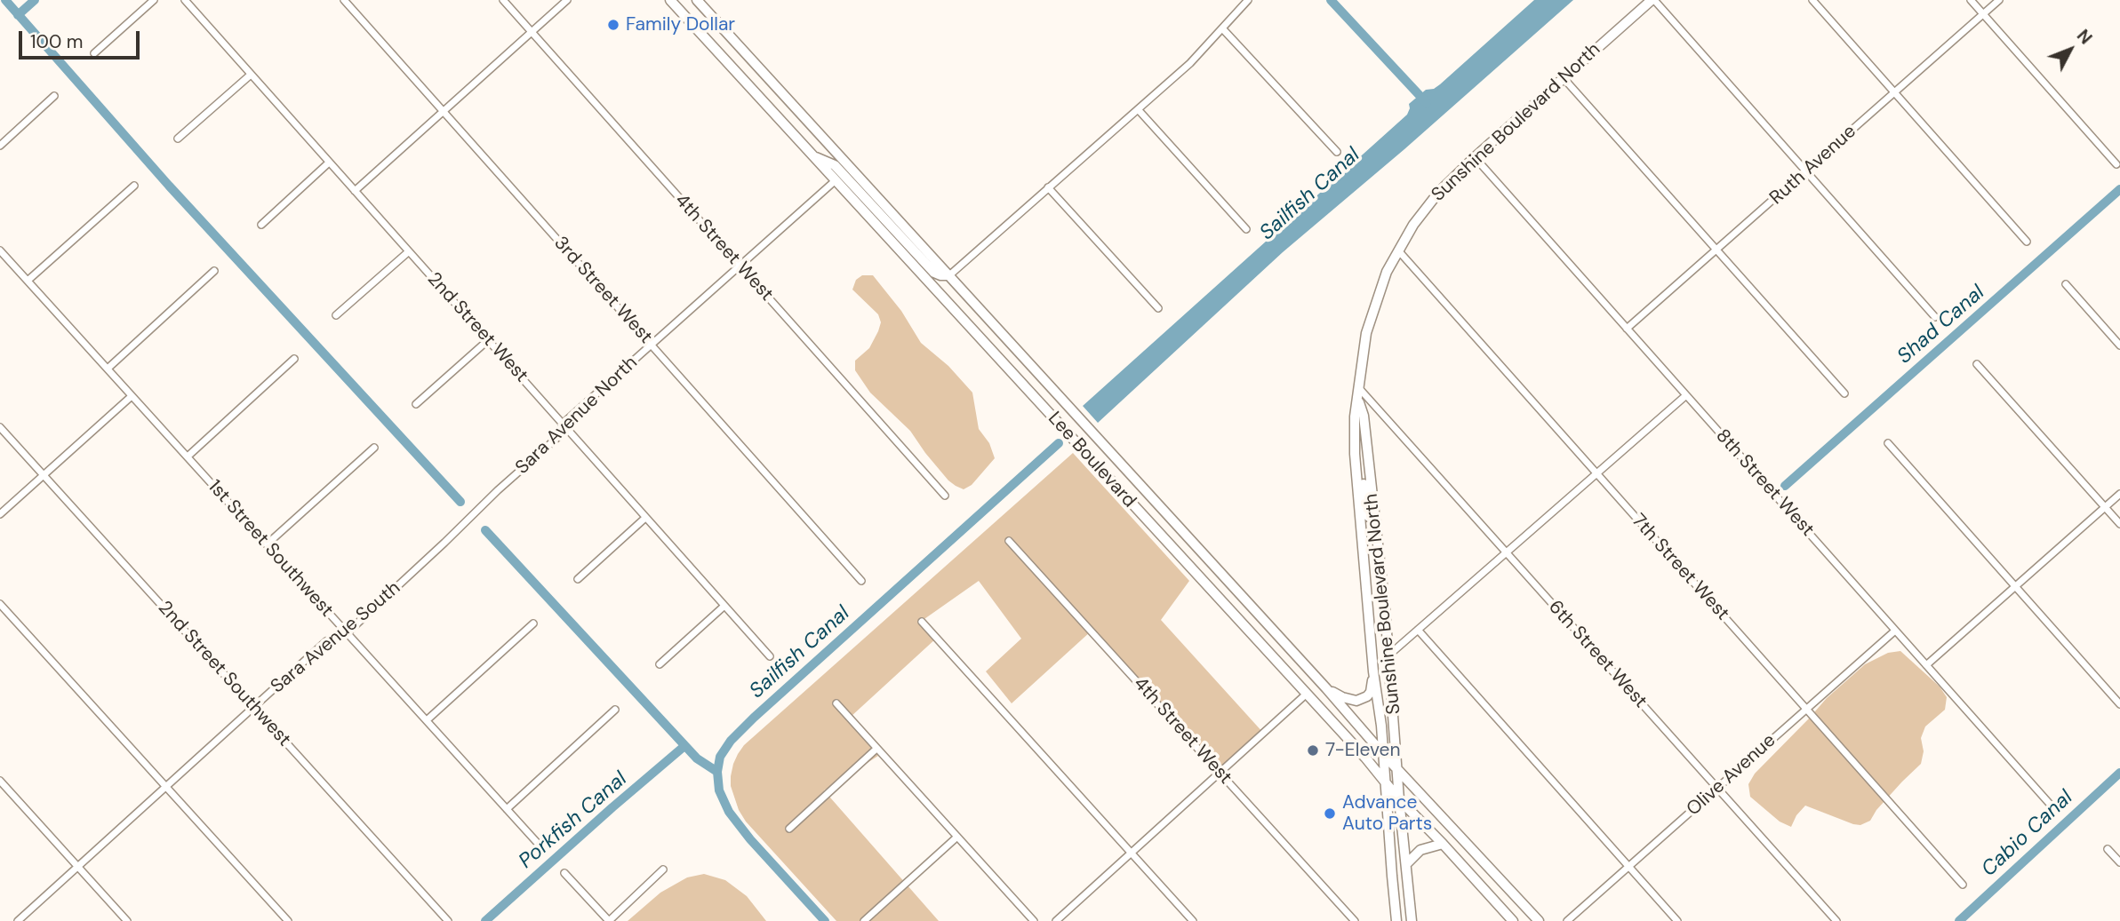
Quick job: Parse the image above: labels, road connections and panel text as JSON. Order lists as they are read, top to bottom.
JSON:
{
  "streets": {
    "main road": ["Sunshine Boulevard North", "Lee Boulevard"],
    "street": [
      "Ruth Avenue",
      "4th Street West",
      "3rd Street West",
      "2nd Street West",
      "Sara Avenue North",
      "8th Street West",
      "1st Street Southwest",
      "7th Street West",
      "Sara Avenue South",
      "6th Street West",
      "2nd Street Southwest",
      "Olive Avenue"
    ]
  },
  "crossings": [
    ["Sunshine Boulevard North", "Lee Boulevard"],
    ["Sunshine Boulevard North", "8th Street West"],
    ["Sunshine Boulevard North", "7th Street West"],
    ["Sunshine Boulevard North", "6th Street West"],
    ["Ruth Avenue", "8th Street West"],
    ["4th Street West", "Sara Avenue North"],
    ["3rd Street West", "Sara Avenue North"],
    ["2nd Street West", "Sara Avenue North"],
    ["Sara Avenue North", "Lee Boulevard"],
    ["Sara Avenue North", "Sara Avenue South"],
    ["8th Street West", "Olive Avenue"],
    ["1st Street Southwest", "Sara Avenue South"],
    ["7th Street West", "Olive Avenue"],
    ["Sara Avenue South", "2nd Street Southwest"],
    ["6th Street West", "Olive Avenue"]
  ],
  "water": [
    "Sailfish Canal",
    "Shad Canal",
    "Porkfish Canal",
    "Cabio Canal"
  ],
  "places": ["Family Dollar", "7-Eleven", "Advance Auto Parts"],
  "scale_bar": "100 m",
  "north": "top right"
}
